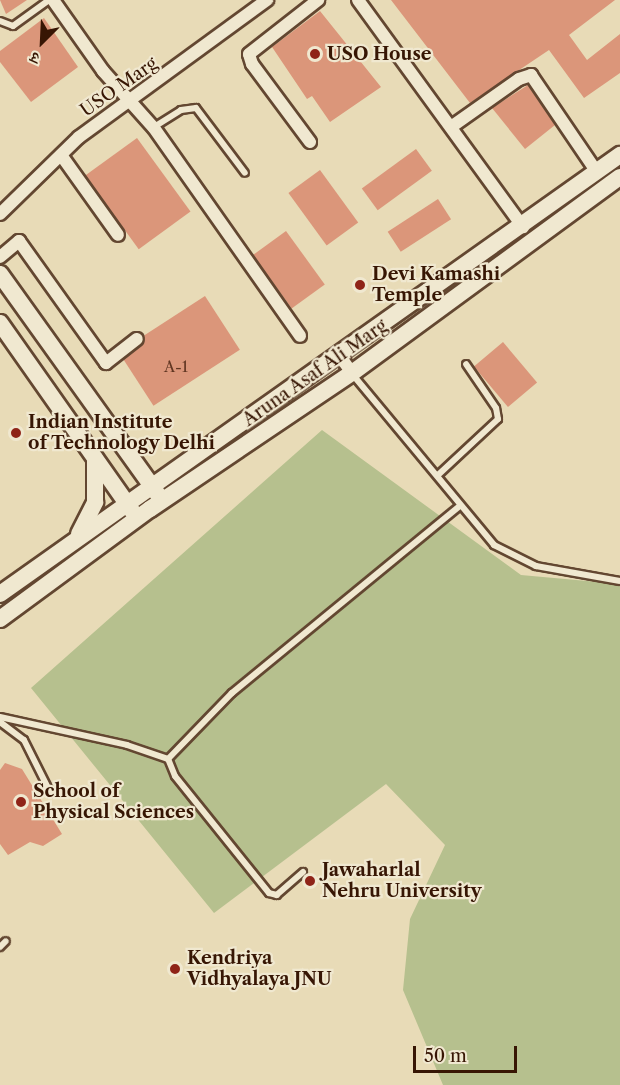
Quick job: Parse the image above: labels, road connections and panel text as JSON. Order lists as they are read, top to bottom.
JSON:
{
  "streets": {
    "main road": ["Aruna Asaf Ali Marg"],
    "street": ["USO Marg"]
  },
  "places": [
    "USO House",
    "Devi Kamashi Temple",
    "Indian Institute of Technology Delhi",
    "School of Physical Sciences",
    "Jawaharlal Nehru University",
    "Kendriya Vidhyalaya JNU"
  ],
  "house_numbers": ["A-1"],
  "scale_bar": "50 m",
  "north": "bottom left"
}
